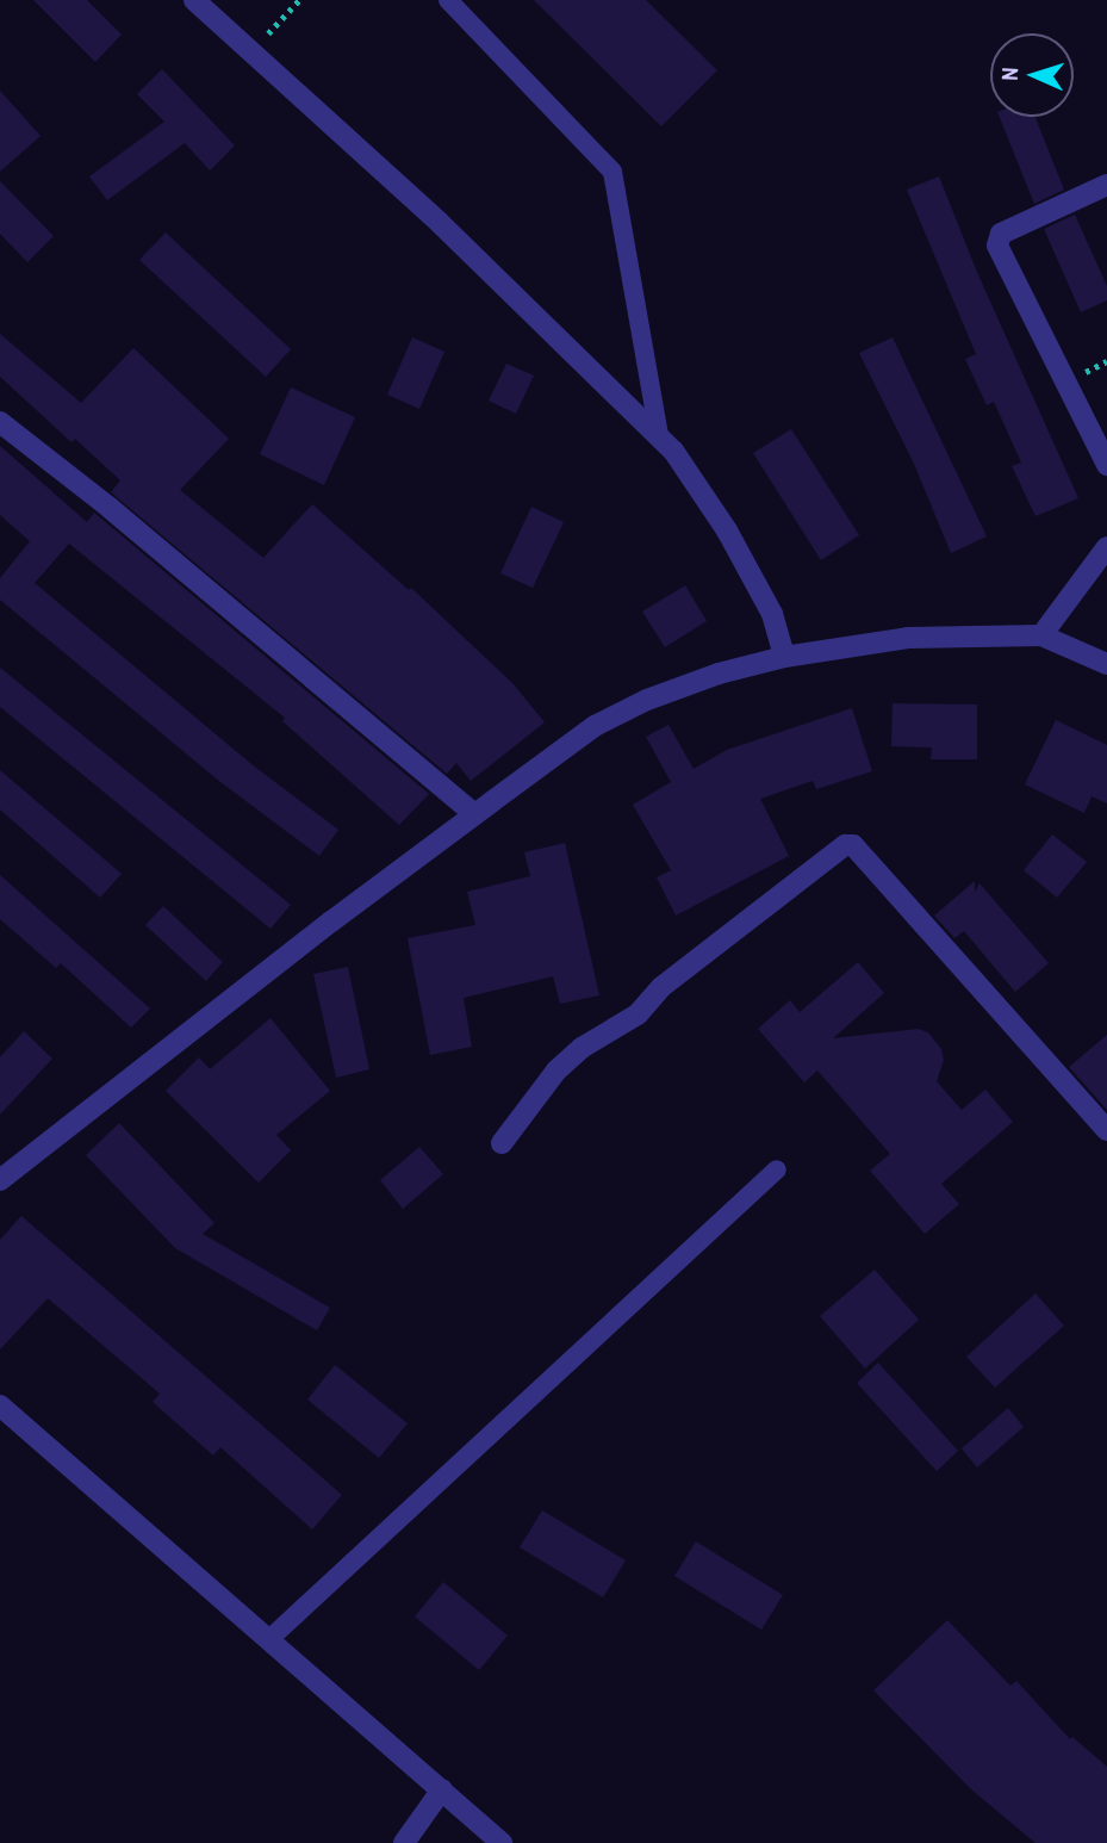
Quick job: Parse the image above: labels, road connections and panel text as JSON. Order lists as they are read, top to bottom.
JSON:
{
  "north": "left"
}
